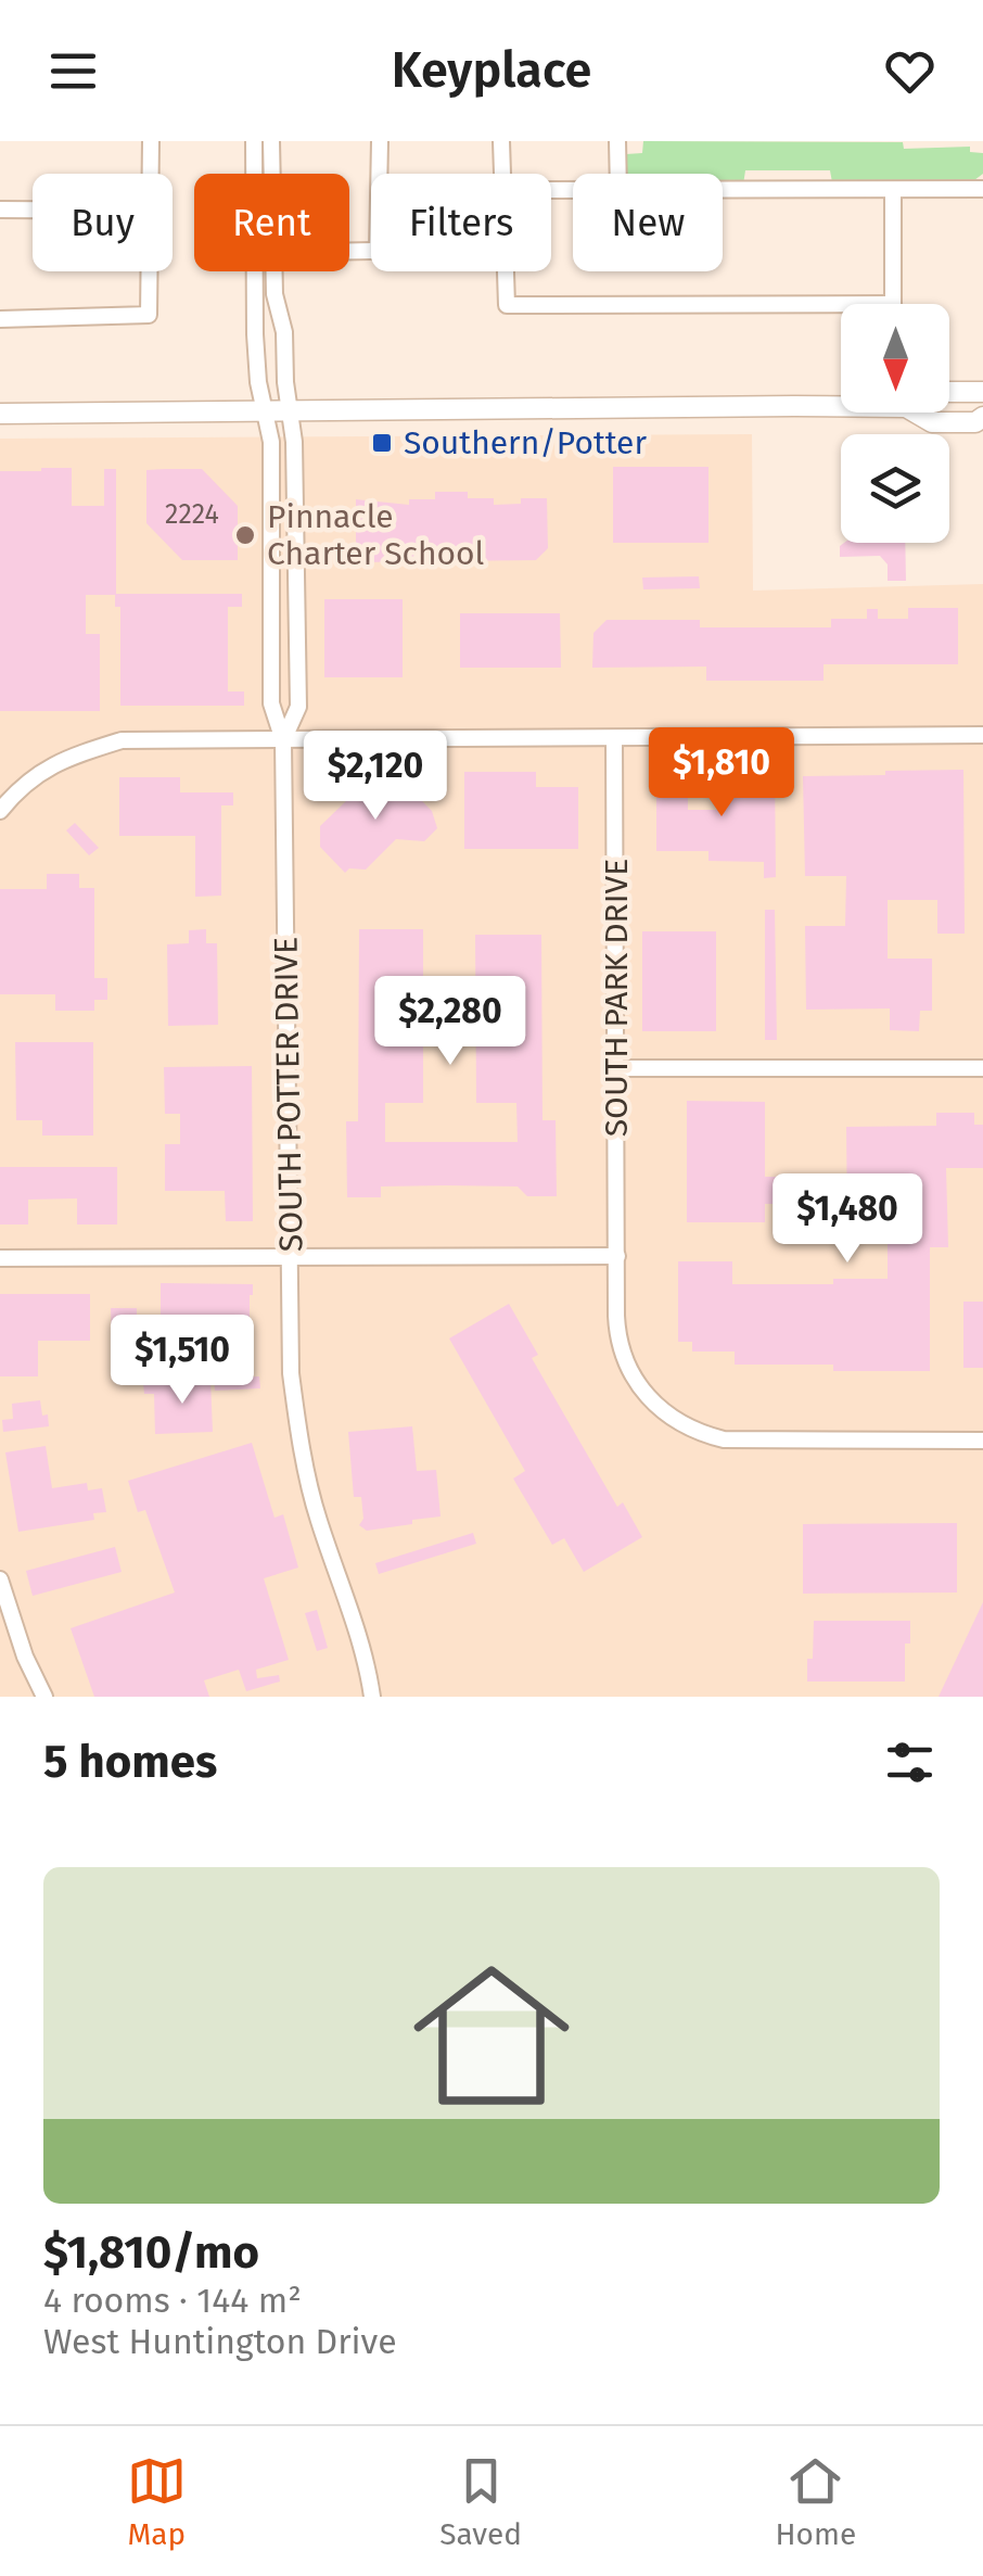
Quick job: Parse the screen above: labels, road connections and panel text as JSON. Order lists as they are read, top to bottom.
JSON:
{
  "streets": {
    "street": ["SOUTH PARK DRIVE", "SOUTH POTTER DRIVE"]
  },
  "places": {
    "transit": ["Southern/Potter"],
    "other": ["Pinnacle Charter School"]
  },
  "house_numbers": ["2224"],
  "north": "bottom",
  "page": {
    "header": "Keyplace",
    "chip": [
      "Buy",
      "Rent",
      "Filters",
      "New"
    ],
    "price": [
      "$1,810",
      "$2,120",
      "$2,280",
      "$1,480",
      "$1,510"
    ],
    "heading": "5 homes",
    "list": [
      {
        "name": "$1,810/mo",
        "note": "4 rooms · 144 m² · West Huntington Drive"
      }
    ],
    "tabs": ["Map", "Saved", "Home"]
  }
}
